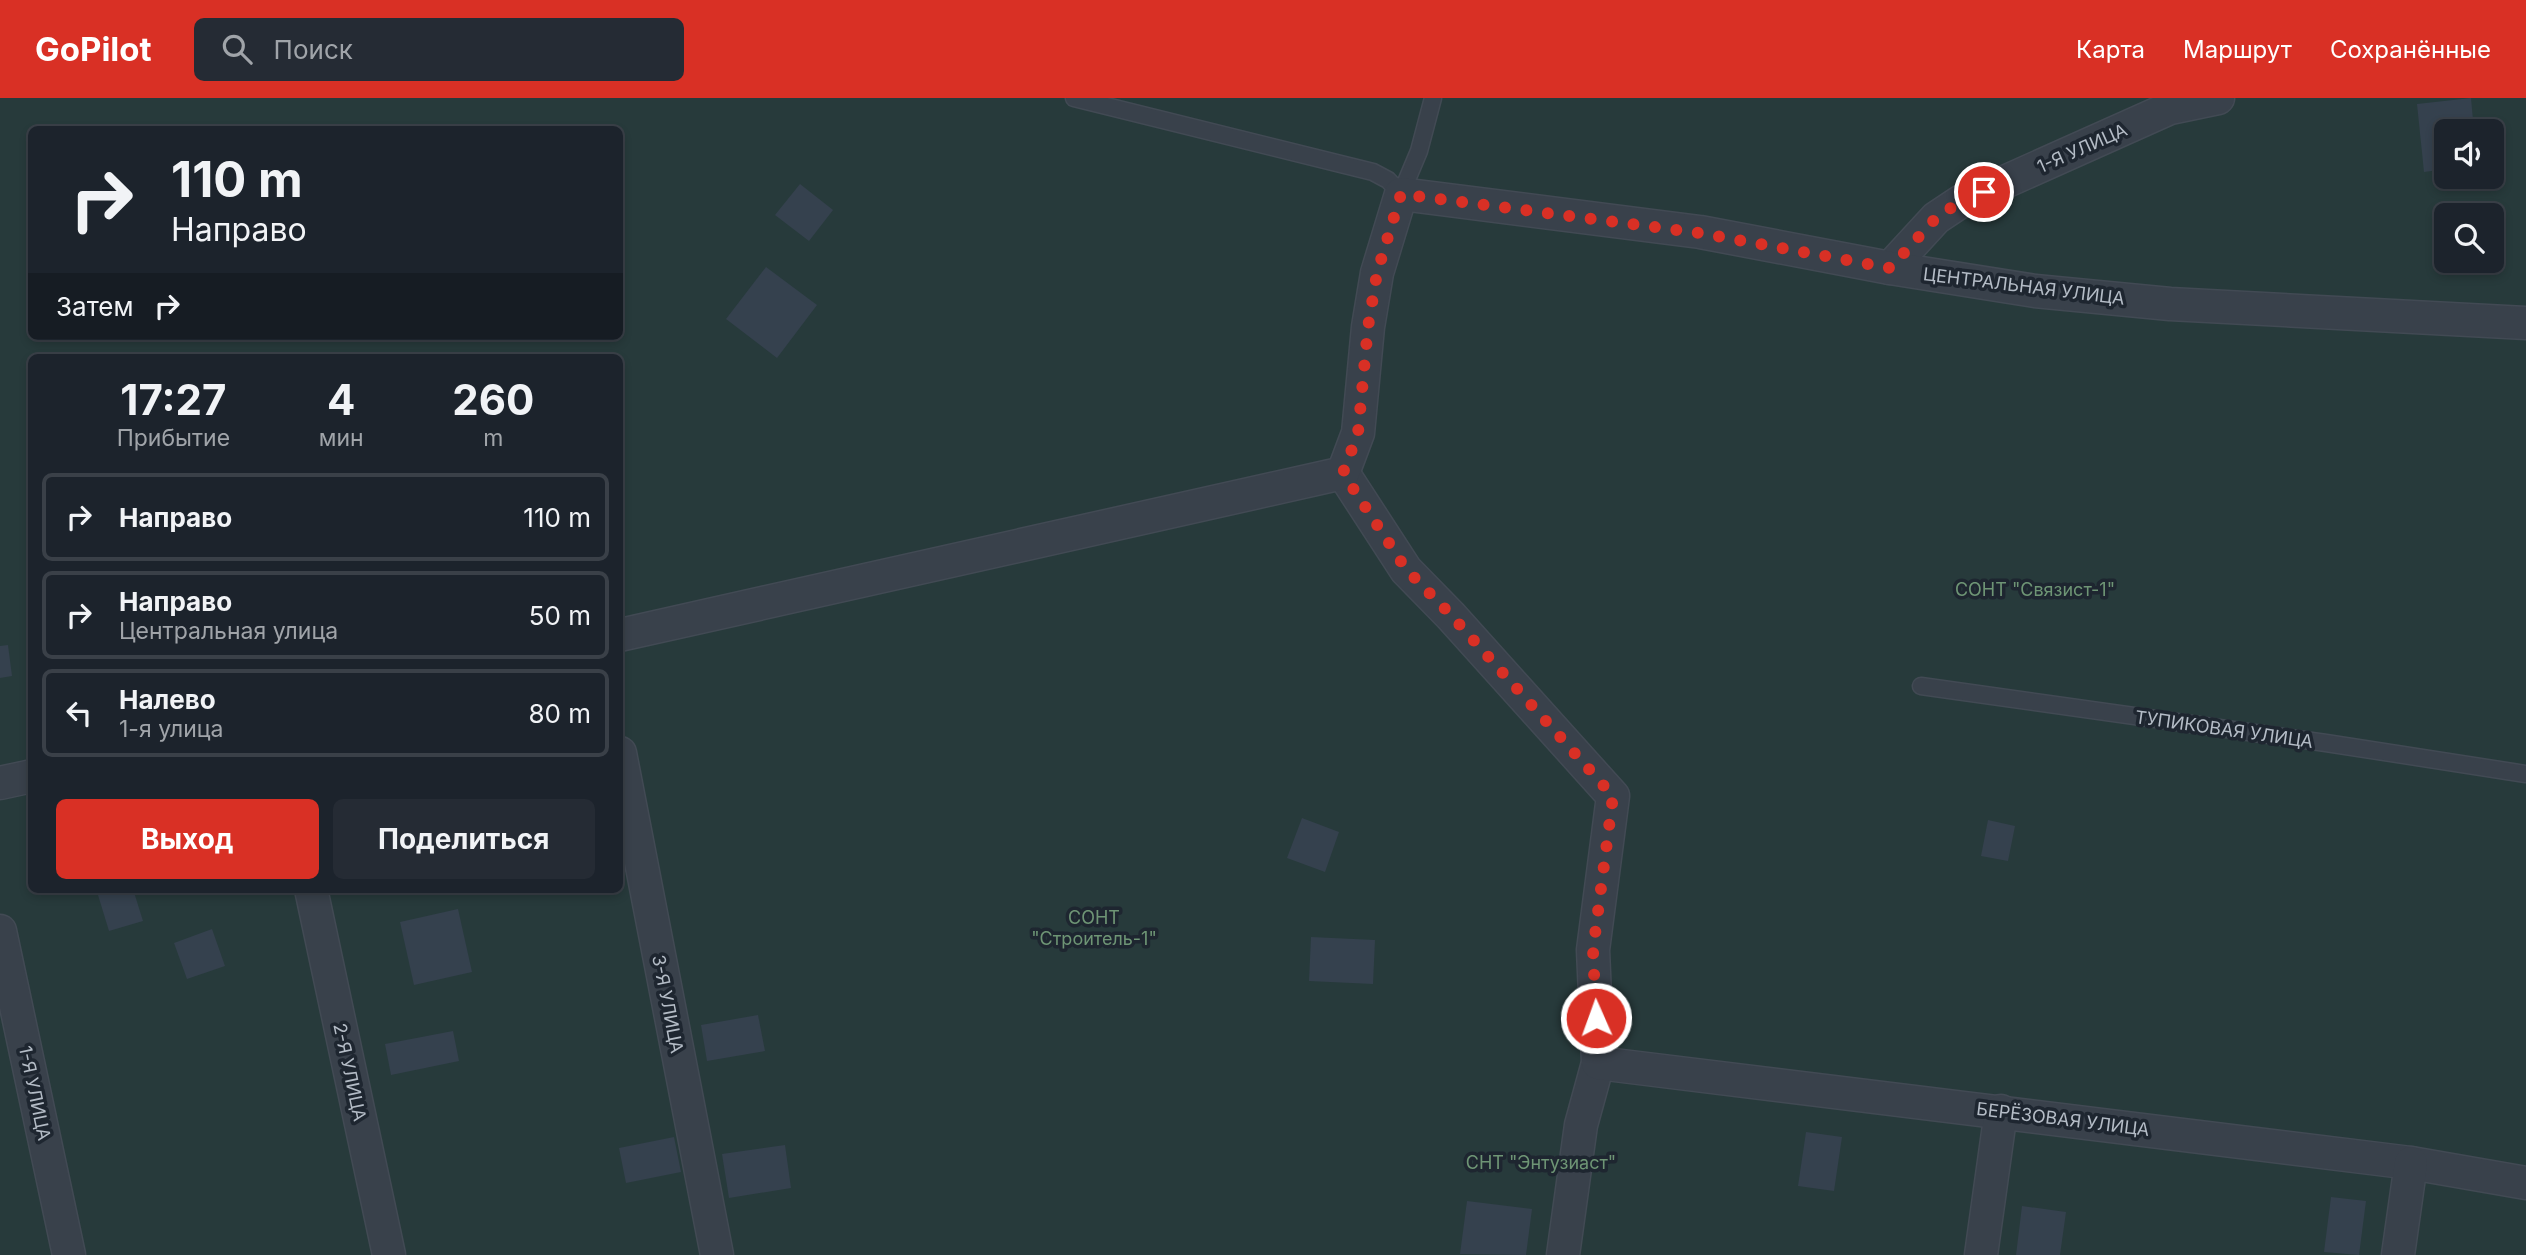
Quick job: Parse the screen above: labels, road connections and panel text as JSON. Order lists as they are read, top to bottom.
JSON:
{
  "streets": {
    "street": [
      "1-Я УЛИЦА",
      "ЦЕНТРАЛЬНАЯ УЛИЦА",
      "3-Я УЛИЦА",
      "2-Я УЛИЦА",
      "БЕРЁЗОВАЯ УЛИЦА"
    ],
    "lane": ["ТУПИКОВАЯ УЛИЦА"]
  },
  "crossings": [
    ["1-Я УЛИЦА", "ЦЕНТРАЛЬНАЯ УЛИЦА"]
  ],
  "parks": ["СОНТ \"Связист-1\"", "СОНТ \"Строитель-1\"", "СНТ \"Энтузиаст\""],
  "page": {
    "header": "GoPilot",
    "search": "Поиск",
    "nav": ["Карта", "Маршрут", "Сохранённые"],
    "turn": ["110 m", "Направо"],
    "then": "Затем",
    "eta": [
      "17:27",
      "Прибытие",
      "4",
      "мин",
      "260",
      "m"
    ],
    "list": [
      {
        "name": "Направо",
        "value": "110 m"
      },
      {
        "name": "Направо",
        "note": "Центральная улица",
        "value": "50 m"
      },
      {
        "name": "Налево",
        "note": "1-я улица",
        "value": "80 m"
      }
    ],
    "buttons": ["Выход", "Поделиться"]
  }
}
